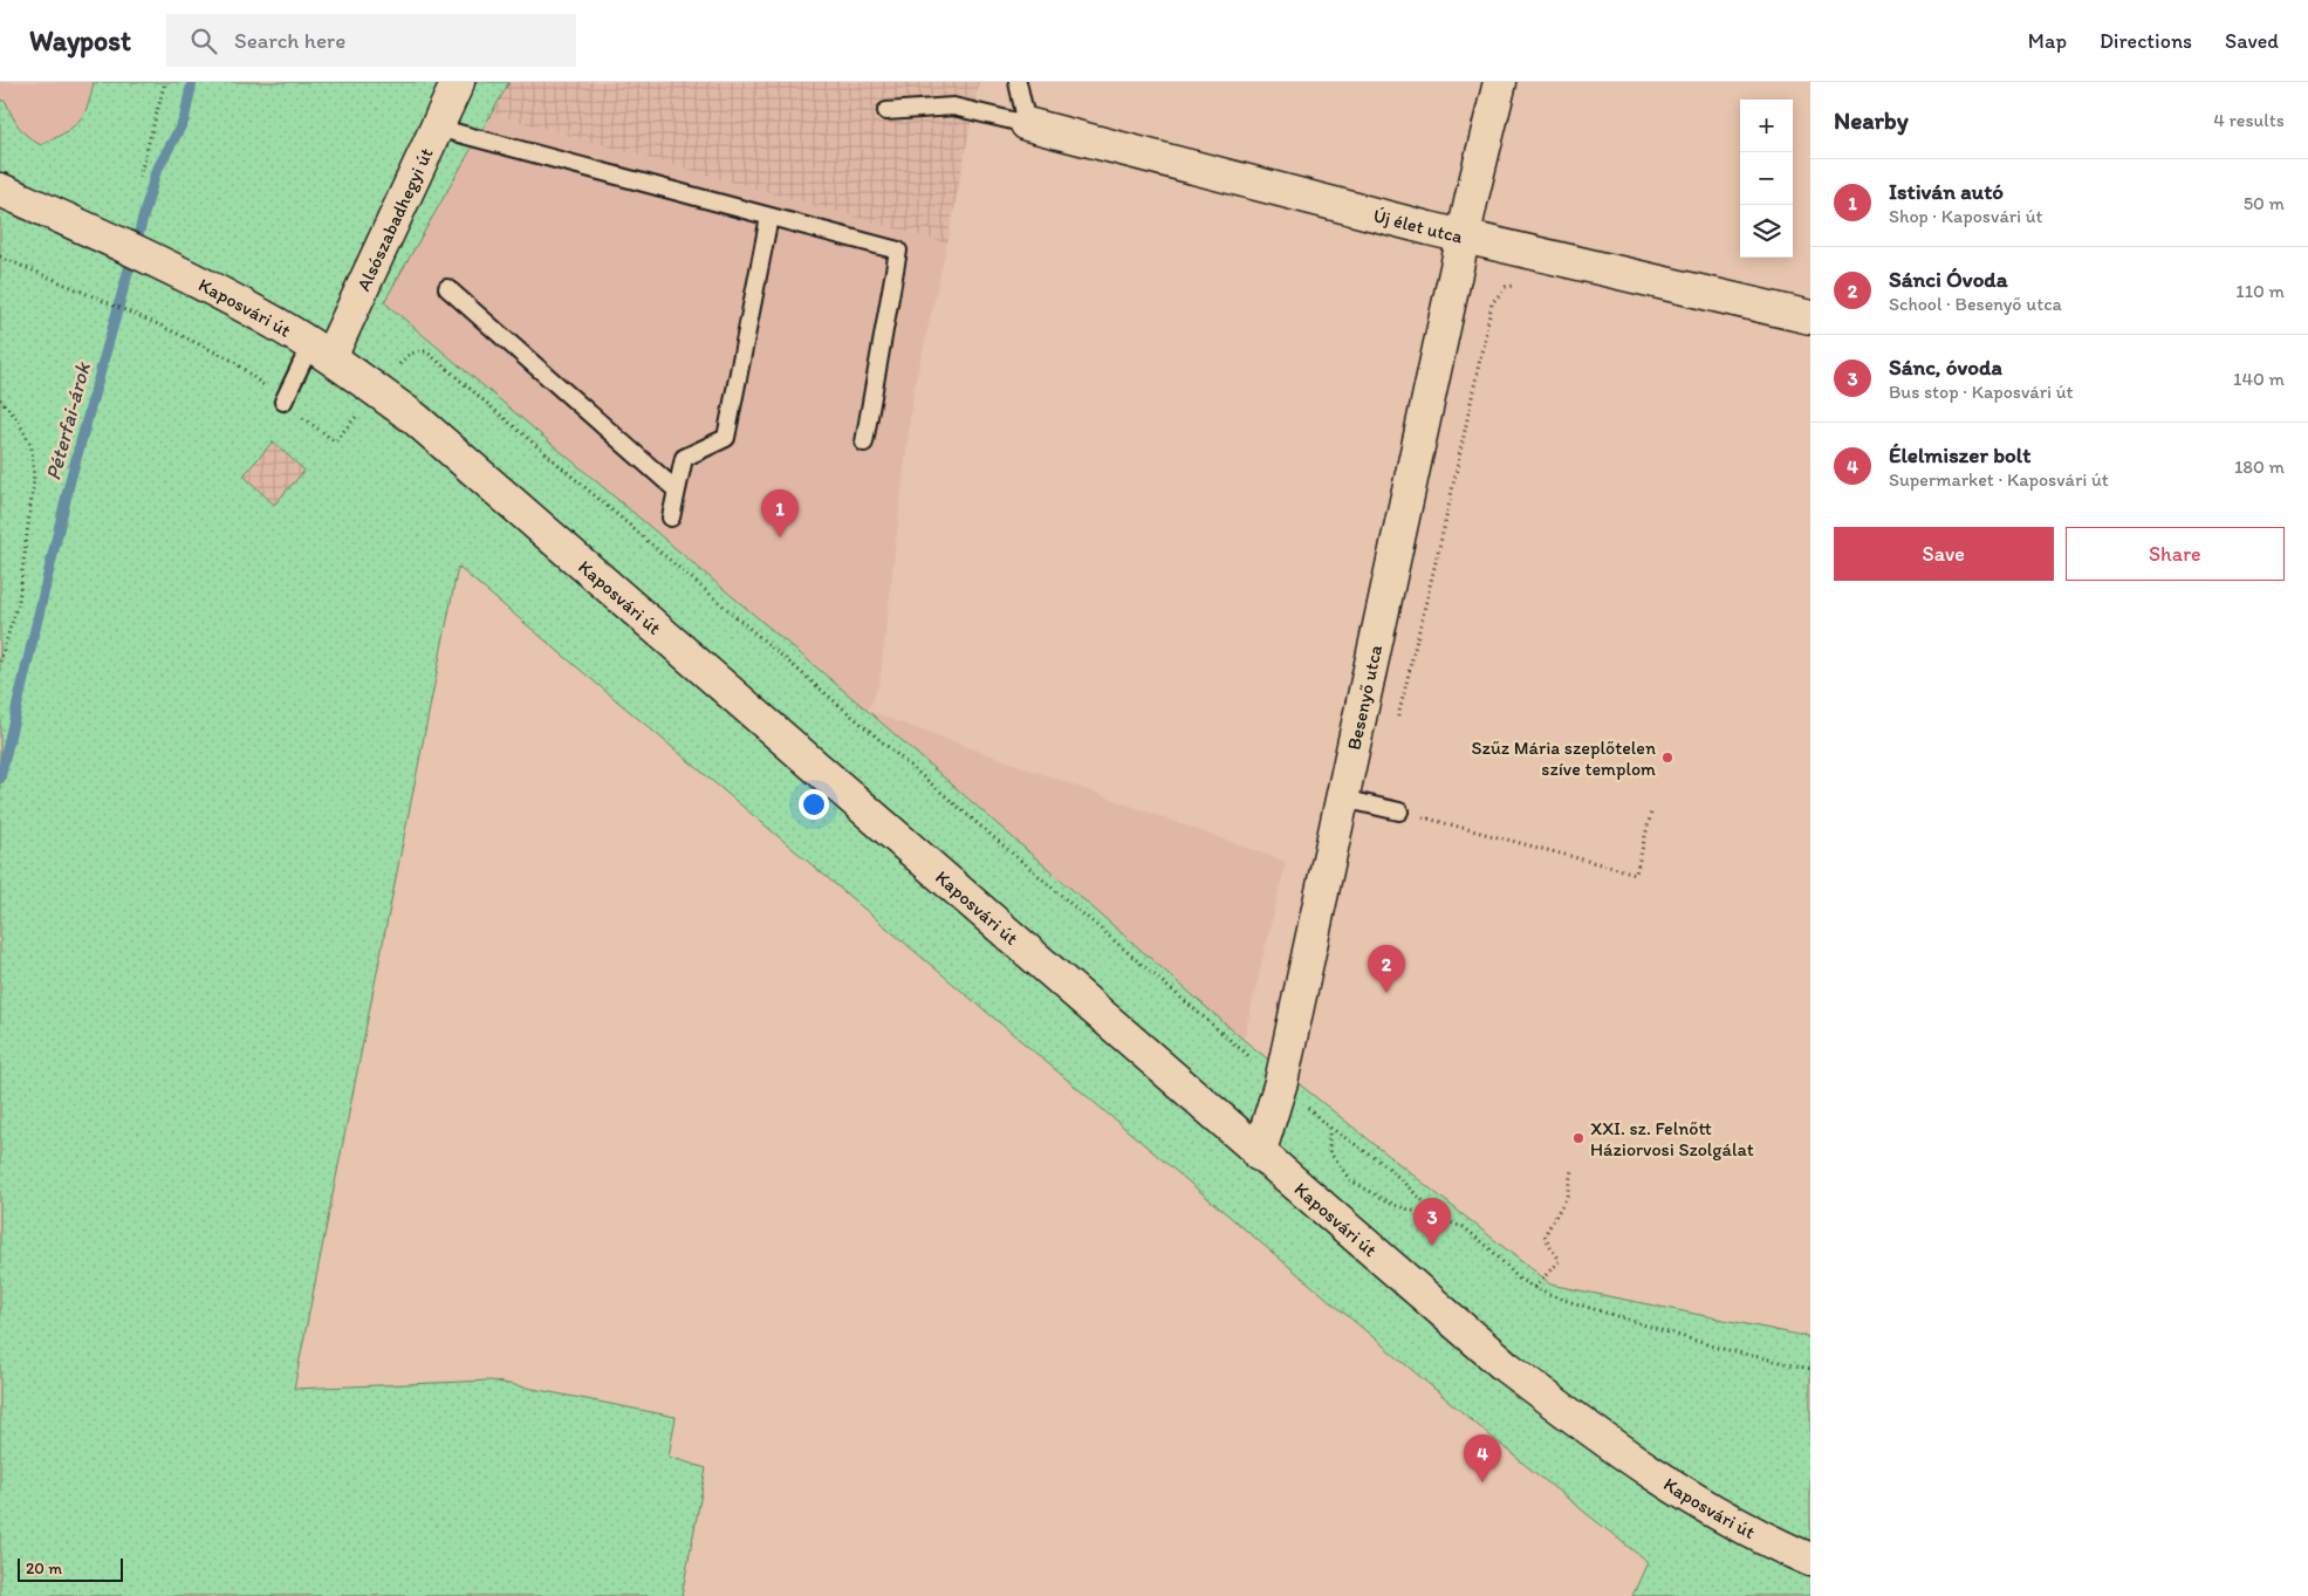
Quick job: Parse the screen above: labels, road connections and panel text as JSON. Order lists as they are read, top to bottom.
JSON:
{
  "streets": {
    "main road": [
      "Alsószabadhegyi út",
      "Új élet utca",
      "Kaposvári út",
      "Besenyő utca"
    ]
  },
  "crossings": [
    ["Alsószabadhegyi út", "Kaposvári út"],
    ["Új élet utca", "Besenyő utca"],
    ["Kaposvári út", "Besenyő utca"]
  ],
  "water": ["Péterfai-árok"],
  "places": ["Szűz Mária szeplőtelen szíve templom", "XXI. sz. Felnőtt Háziorvosi Szolgálat"],
  "scale_bar": "20 m",
  "page": {
    "header": "Waypost",
    "search": "Search here",
    "nav": ["Map", "Directions", "Saved"],
    "heading": ["Nearby", "4 results"],
    "map_buttons": ["+", "−"],
    "list": [
      {
        "mark": "1",
        "name": "Istiván autó",
        "note": "Shop · Kaposvári út",
        "value": "50 m"
      },
      {
        "mark": "2",
        "name": "Sánci Óvoda",
        "note": "School · Besenyő utca",
        "value": "110 m"
      },
      {
        "mark": "3",
        "name": "Sánc, óvoda",
        "note": "Bus stop · Kaposvári út",
        "value": "140 m"
      },
      {
        "mark": "4",
        "name": "Élelmiszer bolt",
        "note": "Supermarket · Kaposvári út",
        "value": "180 m"
      }
    ],
    "pins": [
      "1",
      "2",
      "3",
      "4"
    ],
    "buttons": ["Save", "Share"],
    "scale": "20 m"
  }
}
